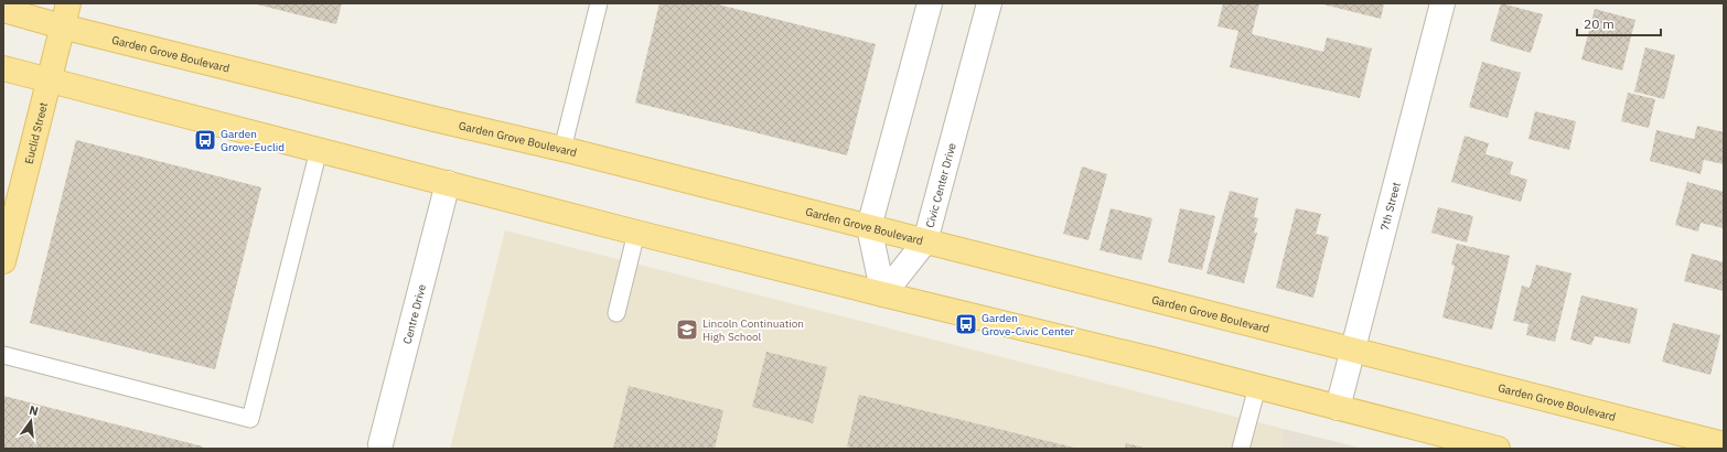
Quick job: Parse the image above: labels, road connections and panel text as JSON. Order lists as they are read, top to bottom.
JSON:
{
  "streets": {
    "main road": ["Garden Grove Boulevard", "Euclid Street"],
    "street": ["Civic Center Drive", "7th Street", "Centre Drive"]
  },
  "crossings": [
    ["Garden Grove Boulevard", "Euclid Street"],
    ["Garden Grove Boulevard", "Civic Center Drive"],
    ["Garden Grove Boulevard", "7th Street"]
  ],
  "places": {
    "bus stop": ["Garden Grove-Euclid", "Garden Grove-Civic Center"],
    "school or university": ["Lincoln Continuation High School"]
  },
  "scale_bar": "20 m",
  "north": "top"
}
